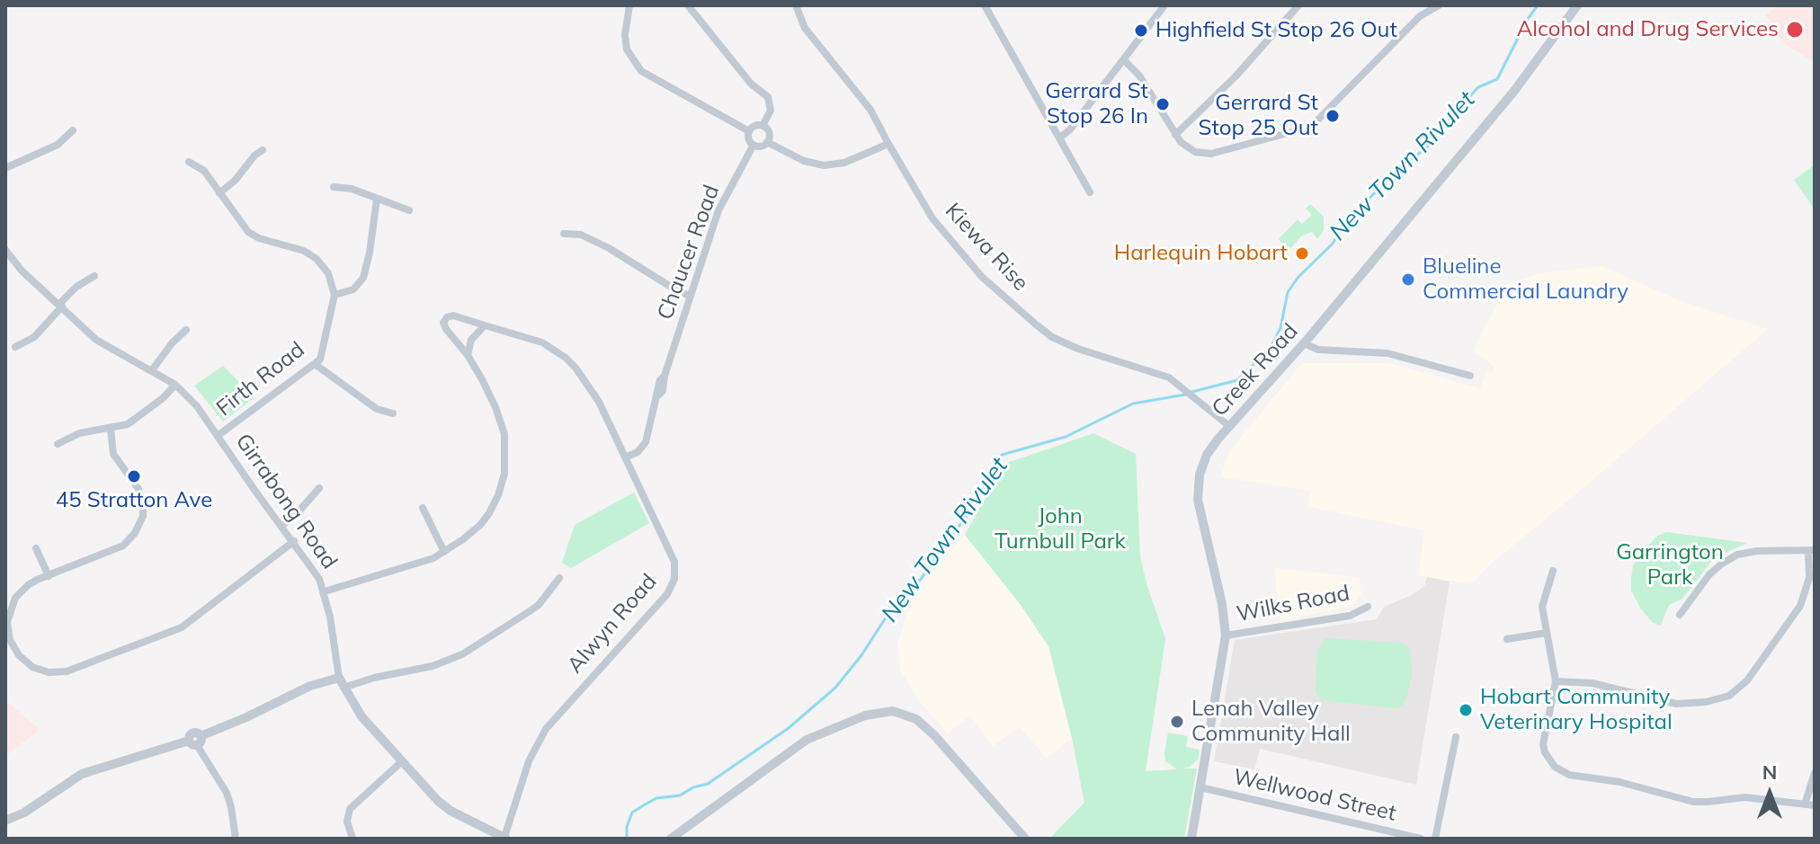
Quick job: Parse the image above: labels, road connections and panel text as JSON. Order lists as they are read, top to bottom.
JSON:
{
  "streets": {
    "street": [
      "Kiewa Rise",
      "Chaucer Road",
      "Creek Road",
      "Firth Road",
      "Girrabong Road",
      "Wilks Road",
      "Alwyn Road",
      "Wellwood Street"
    ]
  },
  "crossings": [
    ["Kiewa Rise", "Creek Road"],
    ["Chaucer Road", "Alwyn Road"],
    ["Creek Road", "Wilks Road"],
    ["Creek Road", "Wellwood Street"],
    ["Firth Road", "Girrabong Road"],
    ["Girrabong Road", "Alwyn Road"]
  ],
  "water": ["New Town Rivulet"],
  "parks": ["John Turnbull Park", "Garrington Park"],
  "places": [
    "Alcohol and Drug Services",
    "Highfield St Stop 26 Out",
    "Gerrard St Stop 26 In",
    "Gerrard St Stop 25 Out",
    "Harlequin Hobart",
    "Blueline Commercial Laundry",
    "45 Stratton Ave",
    "Hobart Community Veterinary Hospital",
    "Lenah Valley Community Hall"
  ],
  "north": "top"
}
